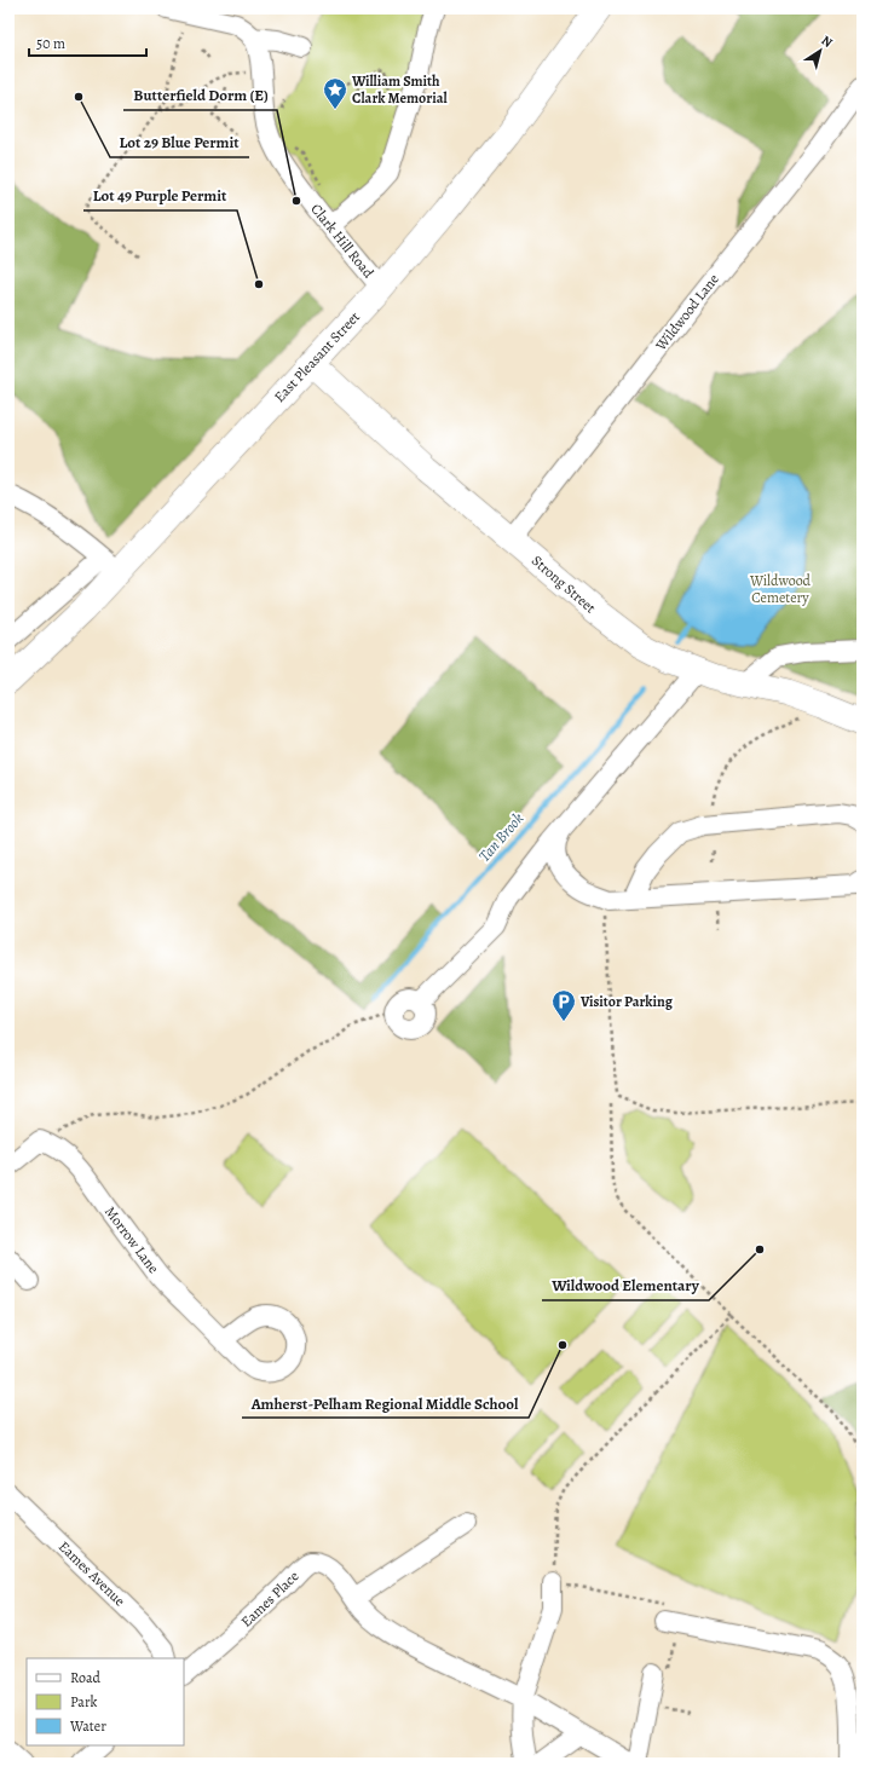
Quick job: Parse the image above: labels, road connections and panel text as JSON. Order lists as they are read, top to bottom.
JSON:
{
  "streets": {
    "main road": ["East Pleasant Street", "Strong Street"],
    "street": [
      "Clark Hill Road",
      "Wildwood Lane",
      "Morrow Lane",
      "Eames Avenue",
      "Eames Place"
    ]
  },
  "crossings": [
    ["Clark Hill Road", "East Pleasant Street"],
    ["Wildwood Lane", "Strong Street"],
    ["East Pleasant Street", "Strong Street"]
  ],
  "water": ["Tan Brook"],
  "parks": ["Wildwood Cemetery"],
  "places": {
    "other": [
      "Lot 29 Blue Permit",
      "Butterfield Dorm (E)",
      "Lot 49 Purple Permit",
      "Wildwood Elementary",
      "Amherst-Pelham Regional Middle School"
    ],
    "place": ["William Smith Clark Memorial"],
    "parking": ["Visitor Parking"]
  },
  "legend": ["Road", "Park", "Water"],
  "scale_bar": "50 m",
  "north": "top right"
}
